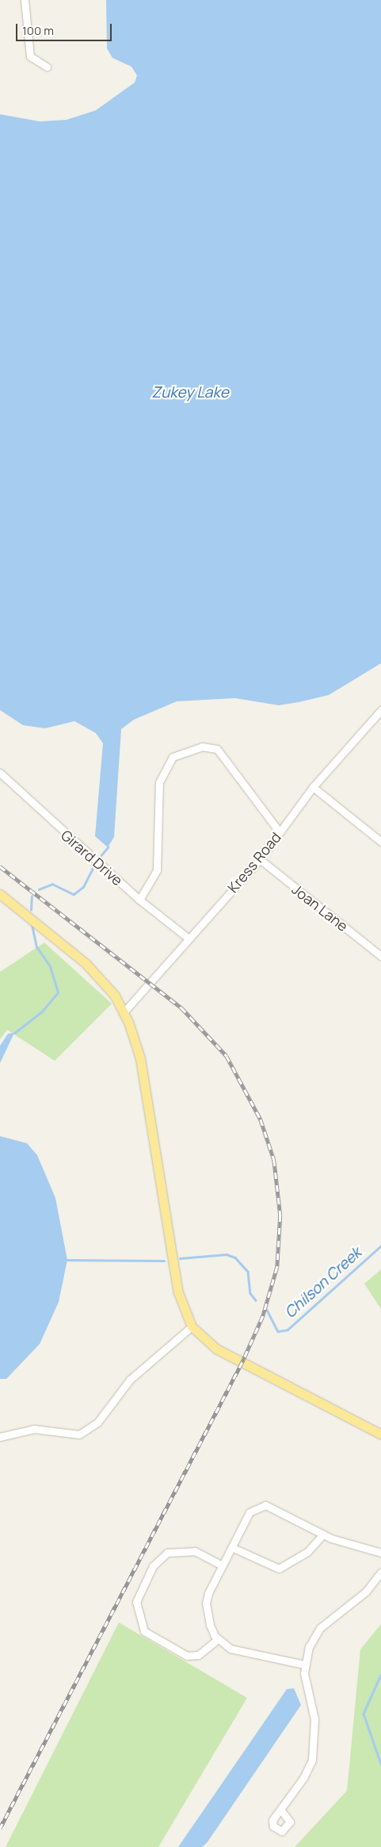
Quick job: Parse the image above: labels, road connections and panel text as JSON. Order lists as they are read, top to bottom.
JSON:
{
  "streets": {
    "street": ["Girard Drive", "Kress Road", "Joan Lane"]
  },
  "crossings": [
    ["Girard Drive", "Kress Road"],
    ["Kress Road", "Joan Lane"]
  ],
  "water": ["Zukey Lake", "Chilson Creek"],
  "scale_bar": "100 m"
}
